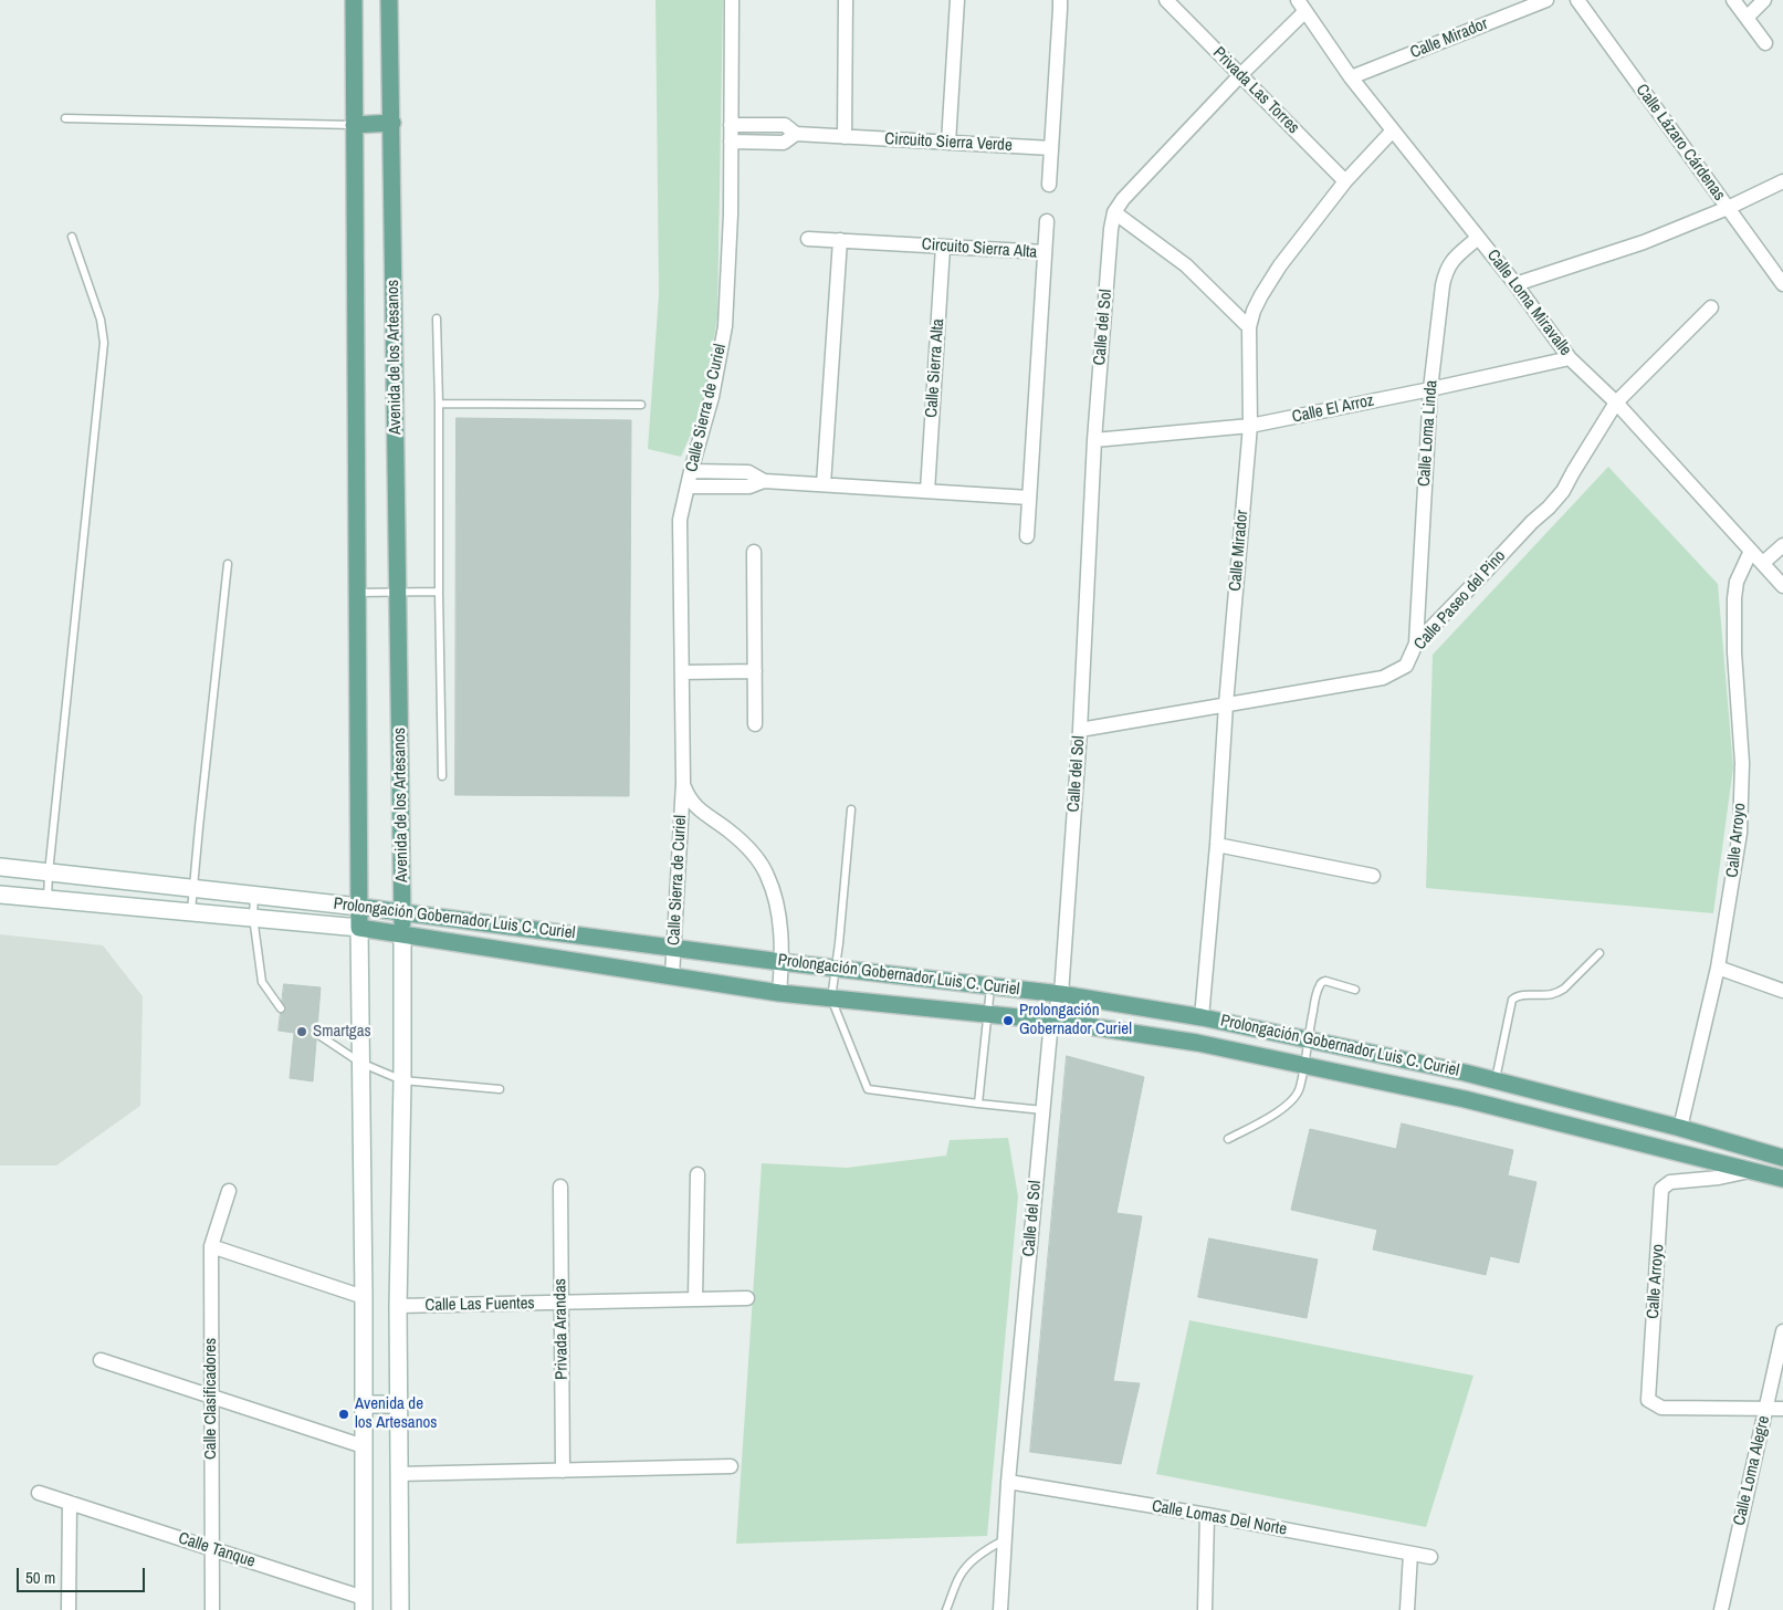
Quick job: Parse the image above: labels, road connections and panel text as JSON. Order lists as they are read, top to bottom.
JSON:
{
  "streets": {
    "main road": ["Avenida de los Artesanos", "Prolongación Gobernador Luis C. Curiel"],
    "street": [
      "Calle Mirador",
      "Privada Las Torres",
      "Circuito Sierra Verde",
      "Calle Lázaro Cárdenas",
      "Circuito Sierra Alta",
      "Calle Loma Miravalle",
      "Calle del Sol",
      "Calle Sierra Alta",
      "Calle Sierra de Curiel",
      "Calle El Arroz",
      "Calle Loma Linda",
      "Calle Paseo del Pino",
      "Calle Arroyo",
      "Calle Las Fuentes",
      "Privada Arandas",
      "Calle Clasificadores",
      "Calle Loma Alegre",
      "Calle Lomas Del Norte",
      "Calle Tanque"
    ]
  },
  "crossings": [
    ["Calle Mirador", "Privada Las Torres"],
    ["Calle Mirador", "Calle Loma Miravalle"],
    ["Calle Mirador", "Calle El Arroz"],
    ["Calle Mirador", "Calle Paseo del Pino"],
    ["Calle Mirador", "Prolongación Gobernador Luis C. Curiel"],
    ["Privada Las Torres", "Calle del Sol"],
    ["Circuito Sierra Verde", "Calle Sierra de Curiel"],
    ["Circuito Sierra Alta", "Calle Sierra Alta"],
    ["Calle Loma Miravalle", "Calle del Sol"],
    ["Calle Loma Miravalle", "Calle El Arroz"],
    ["Calle Loma Miravalle", "Calle Loma Linda"],
    ["Calle Loma Miravalle", "Calle Paseo del Pino"],
    ["Calle Loma Miravalle", "Calle Arroyo"],
    ["Calle del Sol", "Calle El Arroz"],
    ["Calle del Sol", "Calle Paseo del Pino"],
    ["Calle del Sol", "Prolongación Gobernador Luis C. Curiel"],
    ["Calle del Sol", "Calle Lomas Del Norte"],
    ["Avenida de los Artesanos", "Prolongación Gobernador Luis C. Curiel"],
    ["Avenida de los Artesanos", "Calle Las Fuentes"],
    ["Calle Sierra de Curiel", "Prolongación Gobernador Luis C. Curiel"],
    ["Calle El Arroz", "Calle Loma Linda"],
    ["Calle Loma Linda", "Calle Paseo del Pino"],
    ["Calle Arroyo", "Prolongación Gobernador Luis C. Curiel"],
    ["Calle Arroyo", "Calle Loma Alegre"],
    ["Calle Las Fuentes", "Privada Arandas"],
    ["Calle Clasificadores", "Calle Tanque"]
  ],
  "places": ["Prolongación Gobernador Curiel", "Smartgas", "Avenida de los Artesanos"],
  "scale_bar": "50 m"
}
